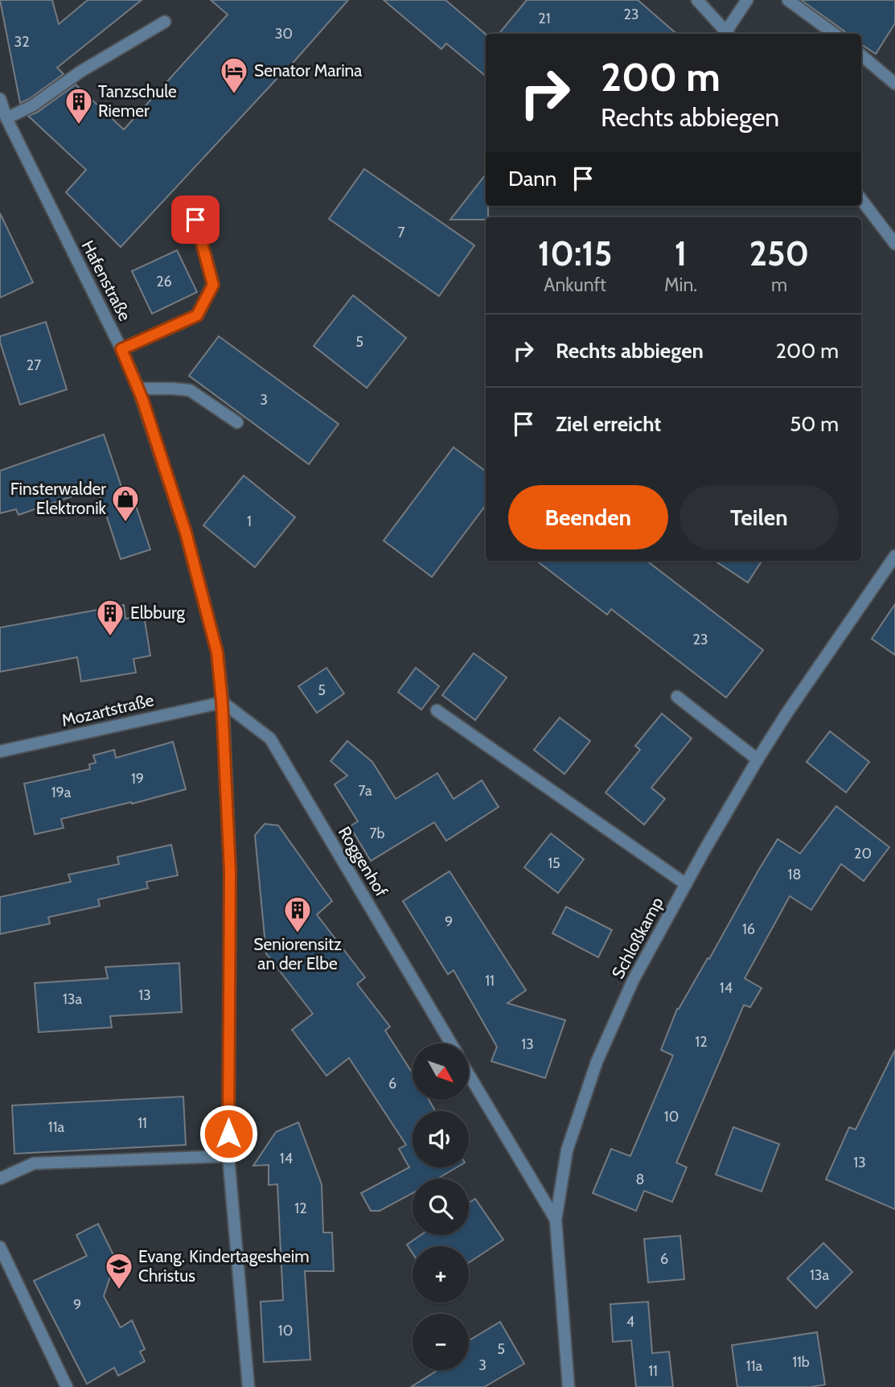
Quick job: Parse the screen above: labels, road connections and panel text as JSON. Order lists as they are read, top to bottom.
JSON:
{
  "streets": {
    "street": [
      "Hafenstraße",
      "Mozartstraße",
      "Roggenhof",
      "Schloßkamp"
    ]
  },
  "crossings": [
    ["Hafenstraße", "Mozartstraße"],
    ["Hafenstraße", "Roggenhof"],
    ["Mozartstraße", "Roggenhof"]
  ],
  "places": {
    "hotel": ["Senator Marina"],
    "building": ["Tanzschule Riemer", "Elbburg", "Seniorensitz an der Elbe"],
    "shop": ["Finsterwalder Elektronik"],
    "school or university": ["Evang. Kindertagesheim Christus"]
  },
  "house_numbers": [
    "23",
    "21",
    "30",
    "32",
    "7",
    "26",
    "5",
    "27",
    "3",
    "1",
    "23",
    "5",
    "19",
    "7a",
    "19a",
    "7b",
    "20",
    "15",
    "18",
    "9",
    "16",
    "11",
    "14",
    "13",
    "13a",
    "12",
    "13",
    "6",
    "10",
    "11",
    "11a",
    "14",
    "13",
    "8",
    "12",
    "6",
    "13a",
    "9",
    "4",
    "10",
    "5",
    "11b",
    "3",
    "11a",
    "11"
  ],
  "north": "bottom right",
  "page": {
    "turn": ["200 m", "Rechts abbiegen"],
    "then": "Dann",
    "eta": [
      "10:15",
      "Ankunft",
      "1",
      "Min.",
      "250",
      "m"
    ],
    "list": [
      {
        "name": "Rechts abbiegen",
        "value": "200 m"
      },
      {
        "name": "Ziel erreicht",
        "value": "50 m"
      }
    ],
    "buttons": ["Beenden", "Teilen"],
    "map_buttons": ["+", "−"]
  }
}
